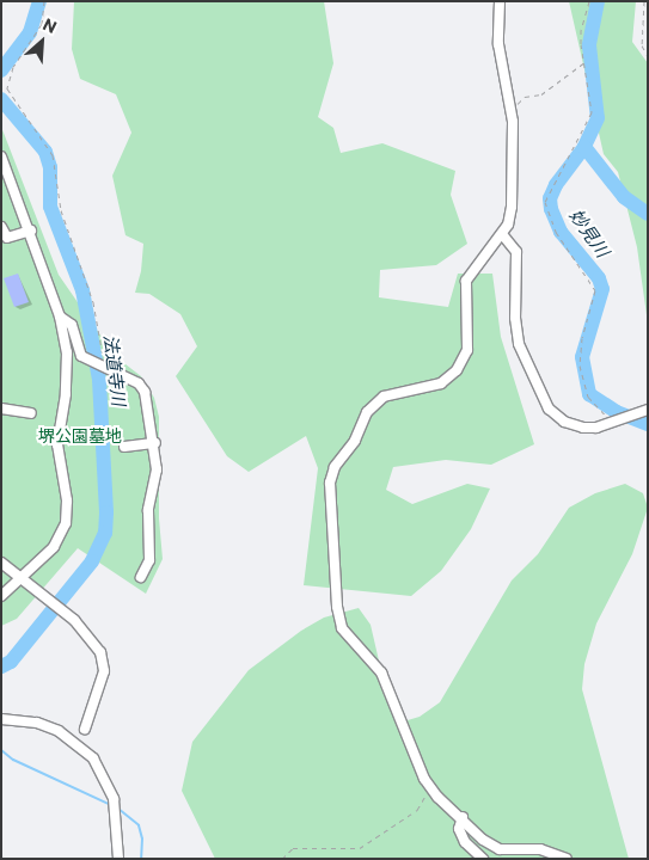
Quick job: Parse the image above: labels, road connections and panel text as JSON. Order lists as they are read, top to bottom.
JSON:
{
  "water": ["妙見川", "法道寺川"],
  "parks": ["堺公園墓地"],
  "north": "top right"
}
